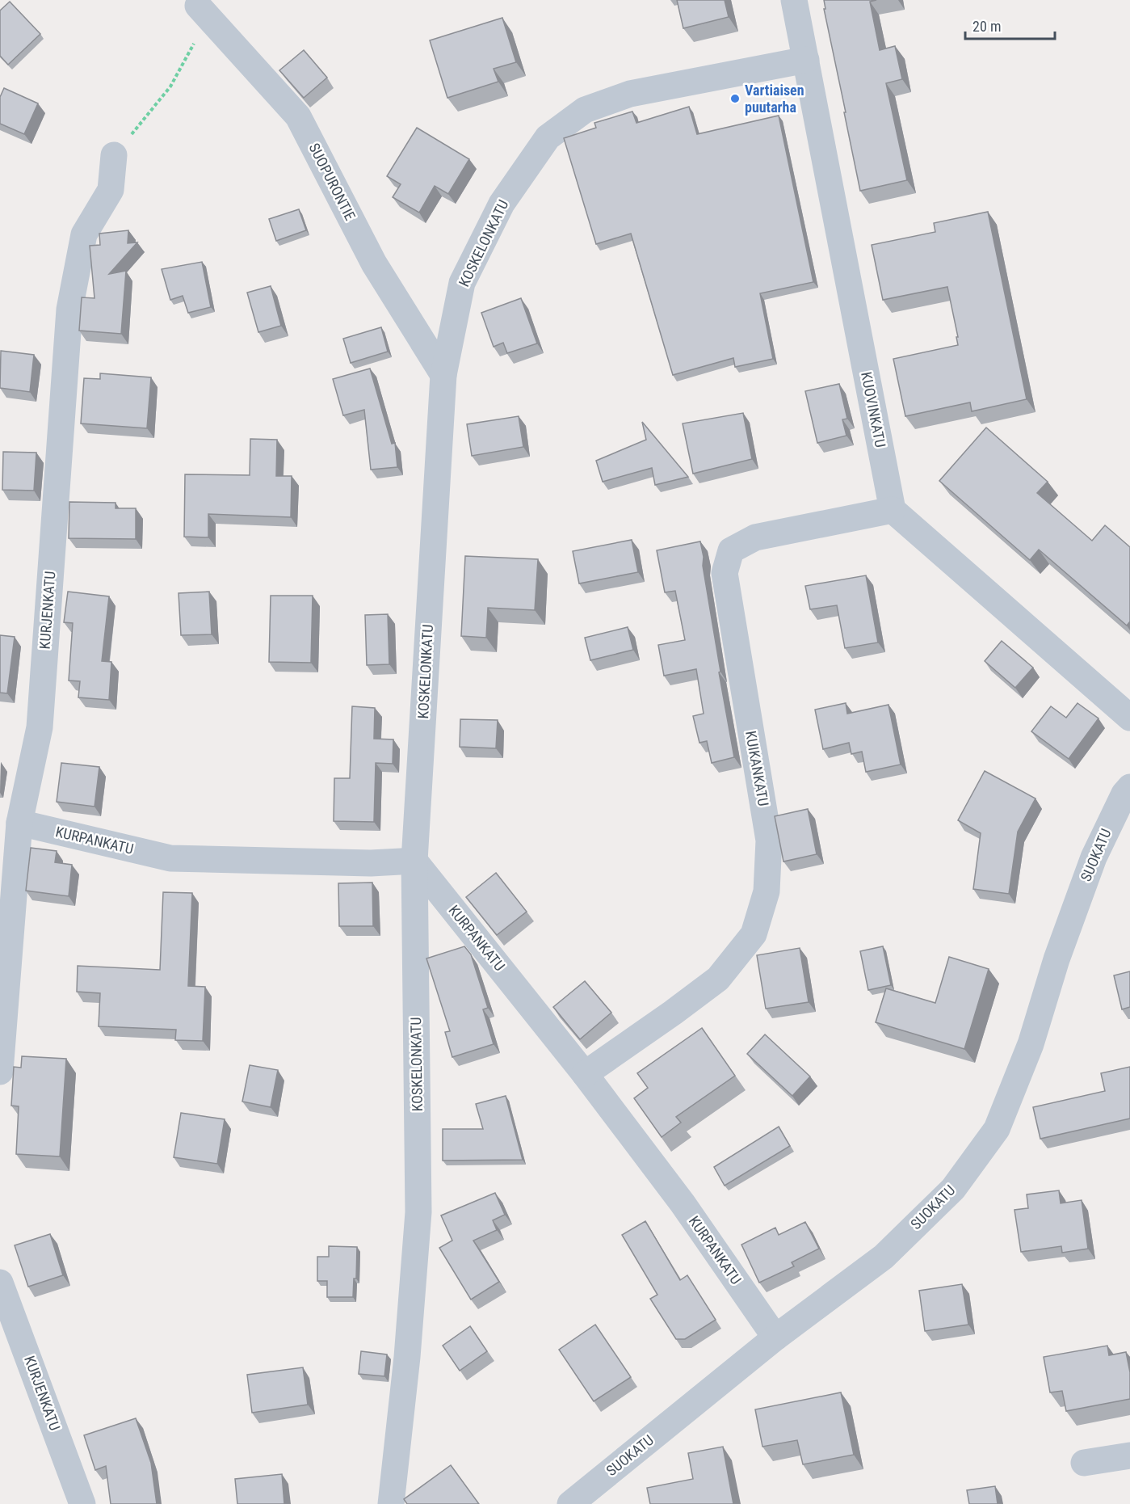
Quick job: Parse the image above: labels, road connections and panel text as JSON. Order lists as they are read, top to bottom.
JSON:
{
  "streets": {
    "street": [
      "SUOPURONTIE",
      "KOSKELONKATU",
      "KUOVINKATU",
      "KURJENKATU",
      "KUIKANKATU",
      "KURPANKATU",
      "SUOKATU"
    ]
  },
  "crossings": [
    ["SUOPURONTIE", "KOSKELONKATU"],
    ["KOSKELONKATU", "KUOVINKATU"],
    ["KOSKELONKATU", "KURPANKATU"],
    ["KUOVINKATU", "KUIKANKATU"],
    ["KURJENKATU", "KURPANKATU"],
    ["KUIKANKATU", "KURPANKATU"],
    ["KURPANKATU", "SUOKATU"]
  ],
  "places": ["Vartiaisen puutarha"],
  "scale_bar": "20 m"
}
